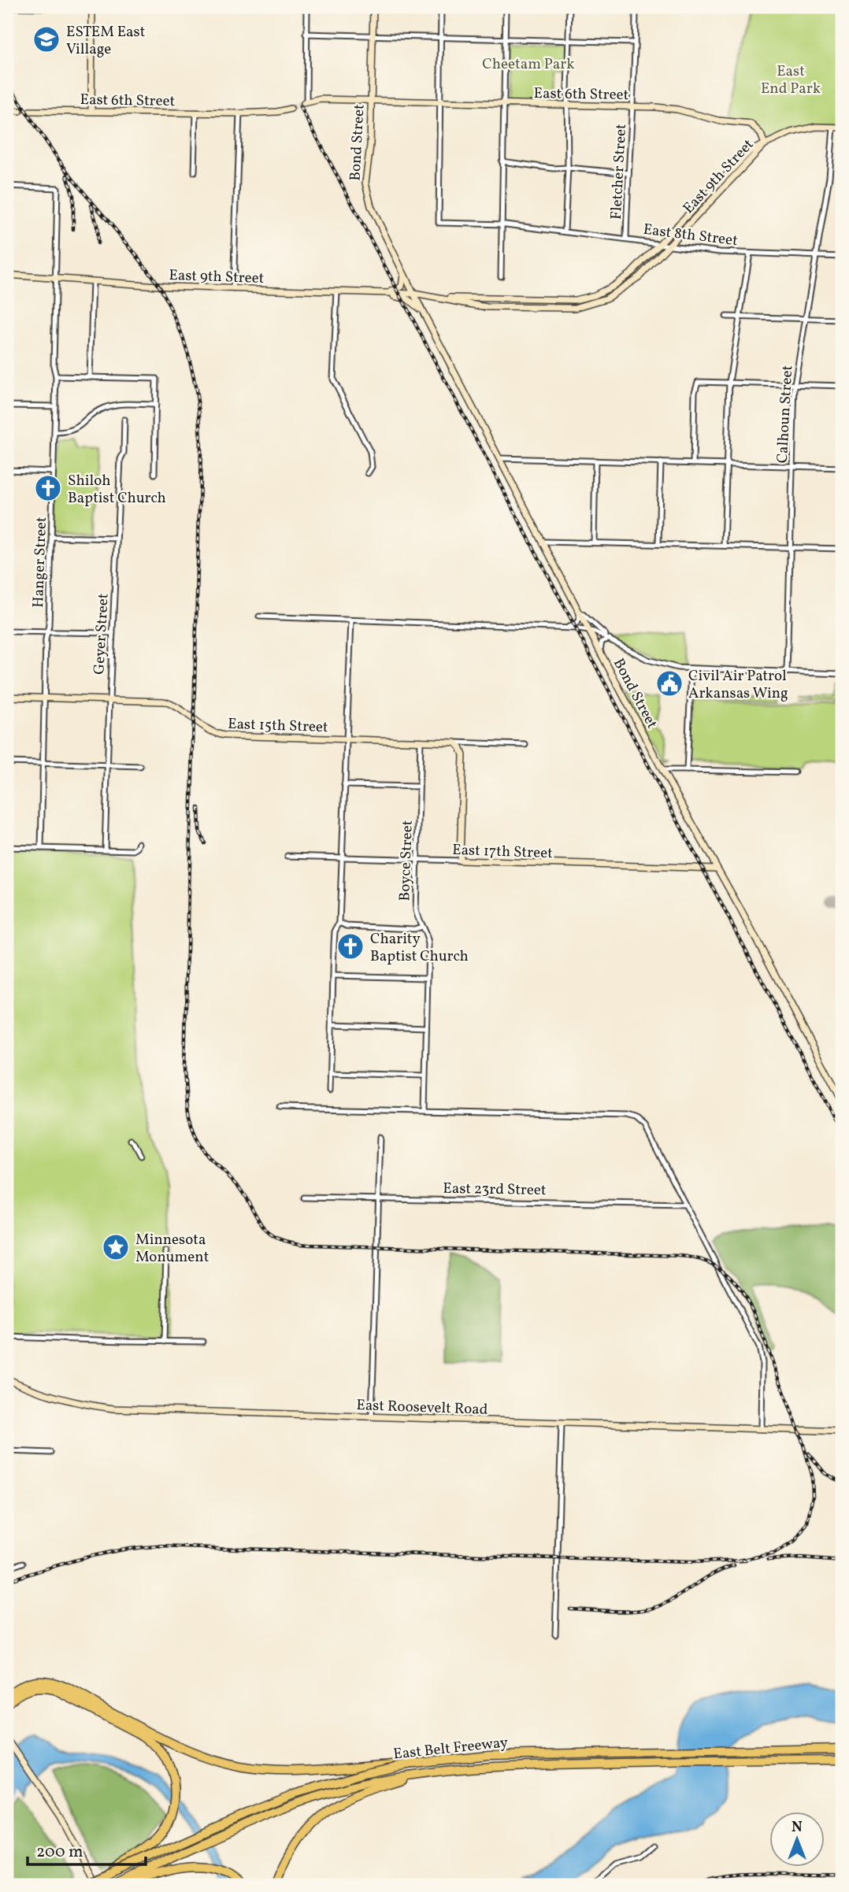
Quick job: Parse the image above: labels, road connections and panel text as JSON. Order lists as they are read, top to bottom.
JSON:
{
  "streets": {
    "highway": ["East Belt Freeway"],
    "street": [
      "East 6th Street",
      "Bond Street",
      "Fletcher Street",
      "East 9th Street",
      "East 8th Street",
      "Calhoun Street",
      "Hanger Street",
      "Geyer Street",
      "East 15th Street",
      "East 17th Street",
      "Boyce Street",
      "East 23rd Street",
      "East Roosevelt Road"
    ]
  },
  "crossings": [
    ["East 6th Street", "Bond Street"],
    ["East 6th Street", "Fletcher Street"],
    ["East 6th Street", "East 9th Street"],
    ["East 6th Street", "East 8th Street"],
    ["Bond Street", "East 9th Street"],
    ["Bond Street", "East 17th Street"],
    ["Fletcher Street", "East 8th Street"],
    ["East 9th Street", "East 8th Street"],
    ["East 9th Street", "Hanger Street"],
    ["East 8th Street", "Calhoun Street"],
    ["Hanger Street", "East 15th Street"],
    ["Geyer Street", "East 15th Street"],
    ["East 15th Street", "Boyce Street"],
    ["East 17th Street", "Boyce Street"]
  ],
  "parks": ["Cheetam Park", "East End Park"],
  "places": {
    "school or university": ["ESTEM East Village"],
    "church": ["Shiloh Baptist Church", "Charity Baptist Church"],
    "public building": ["Civil Air Patrol Arkansas Wing"],
    "place": ["Minnesota Monument"]
  },
  "scale_bar": "200 m",
  "north": "top"
}
